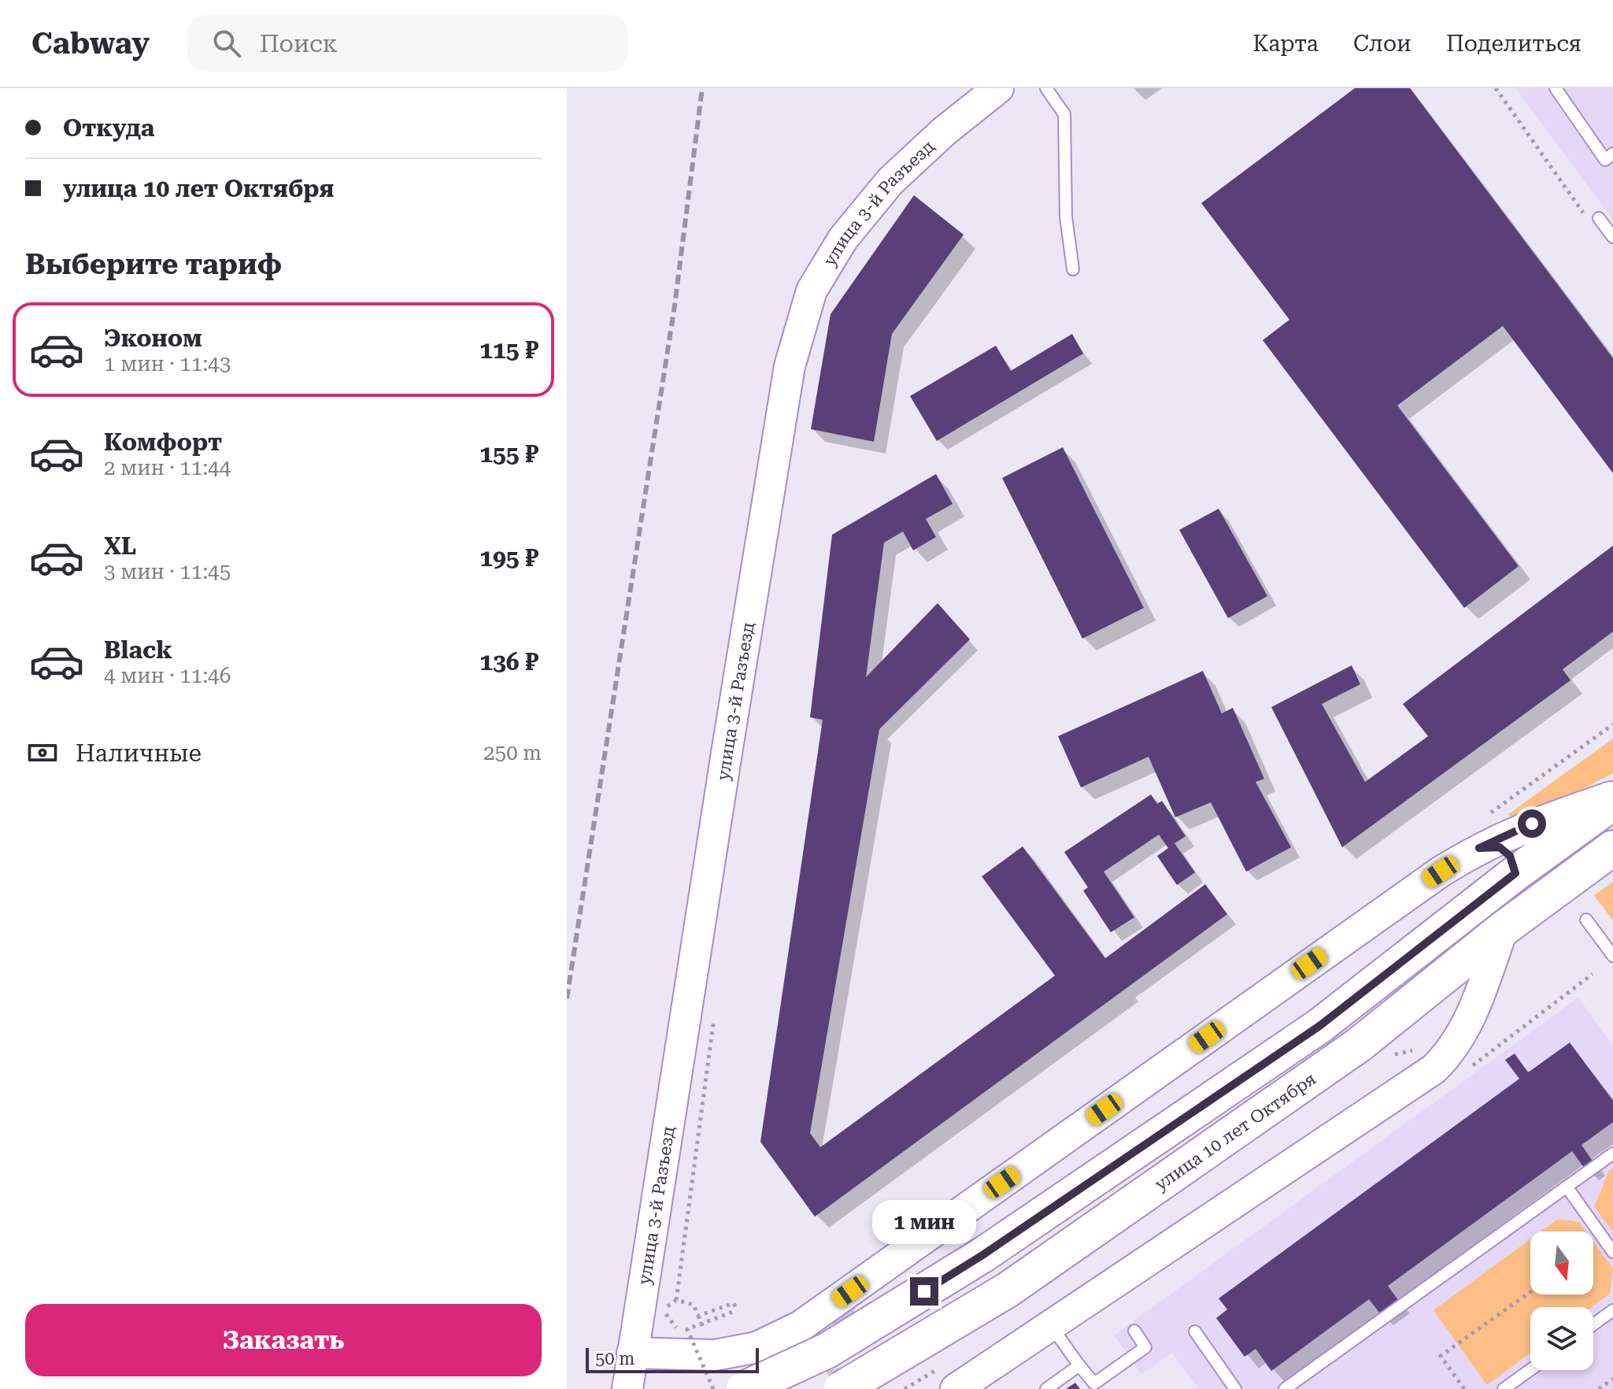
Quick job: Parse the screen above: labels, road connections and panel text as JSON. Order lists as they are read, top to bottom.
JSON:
{
  "streets": {
    "main road": ["улица 3-й Разъезд", "улица 10 лет Октября"]
  },
  "scale_bar": "50 m",
  "north": "bottom",
  "page": {
    "header": "Cabway",
    "search": "Поиск",
    "nav": ["Карта", "Слои", "Поделиться"],
    "banner": ["Откуда", "улица 10 лет Октября"],
    "heading": "Выберите тариф",
    "list": [
      {
        "name": "Эконом",
        "note": "1 мин · 11:43",
        "value": "115 ₽"
      },
      {
        "name": "Комфорт",
        "note": "2 мин · 11:44",
        "value": "155 ₽"
      },
      {
        "name": "XL",
        "note": "3 мин · 11:45",
        "value": "195 ₽"
      },
      {
        "name": "Black",
        "note": "4 мин · 11:46",
        "value": "136 ₽"
      }
    ],
    "pay": ["Наличные", "250 m"],
    "bubble": "1 мин",
    "buttons": "Заказать",
    "scale": "50 m"
  }
}
